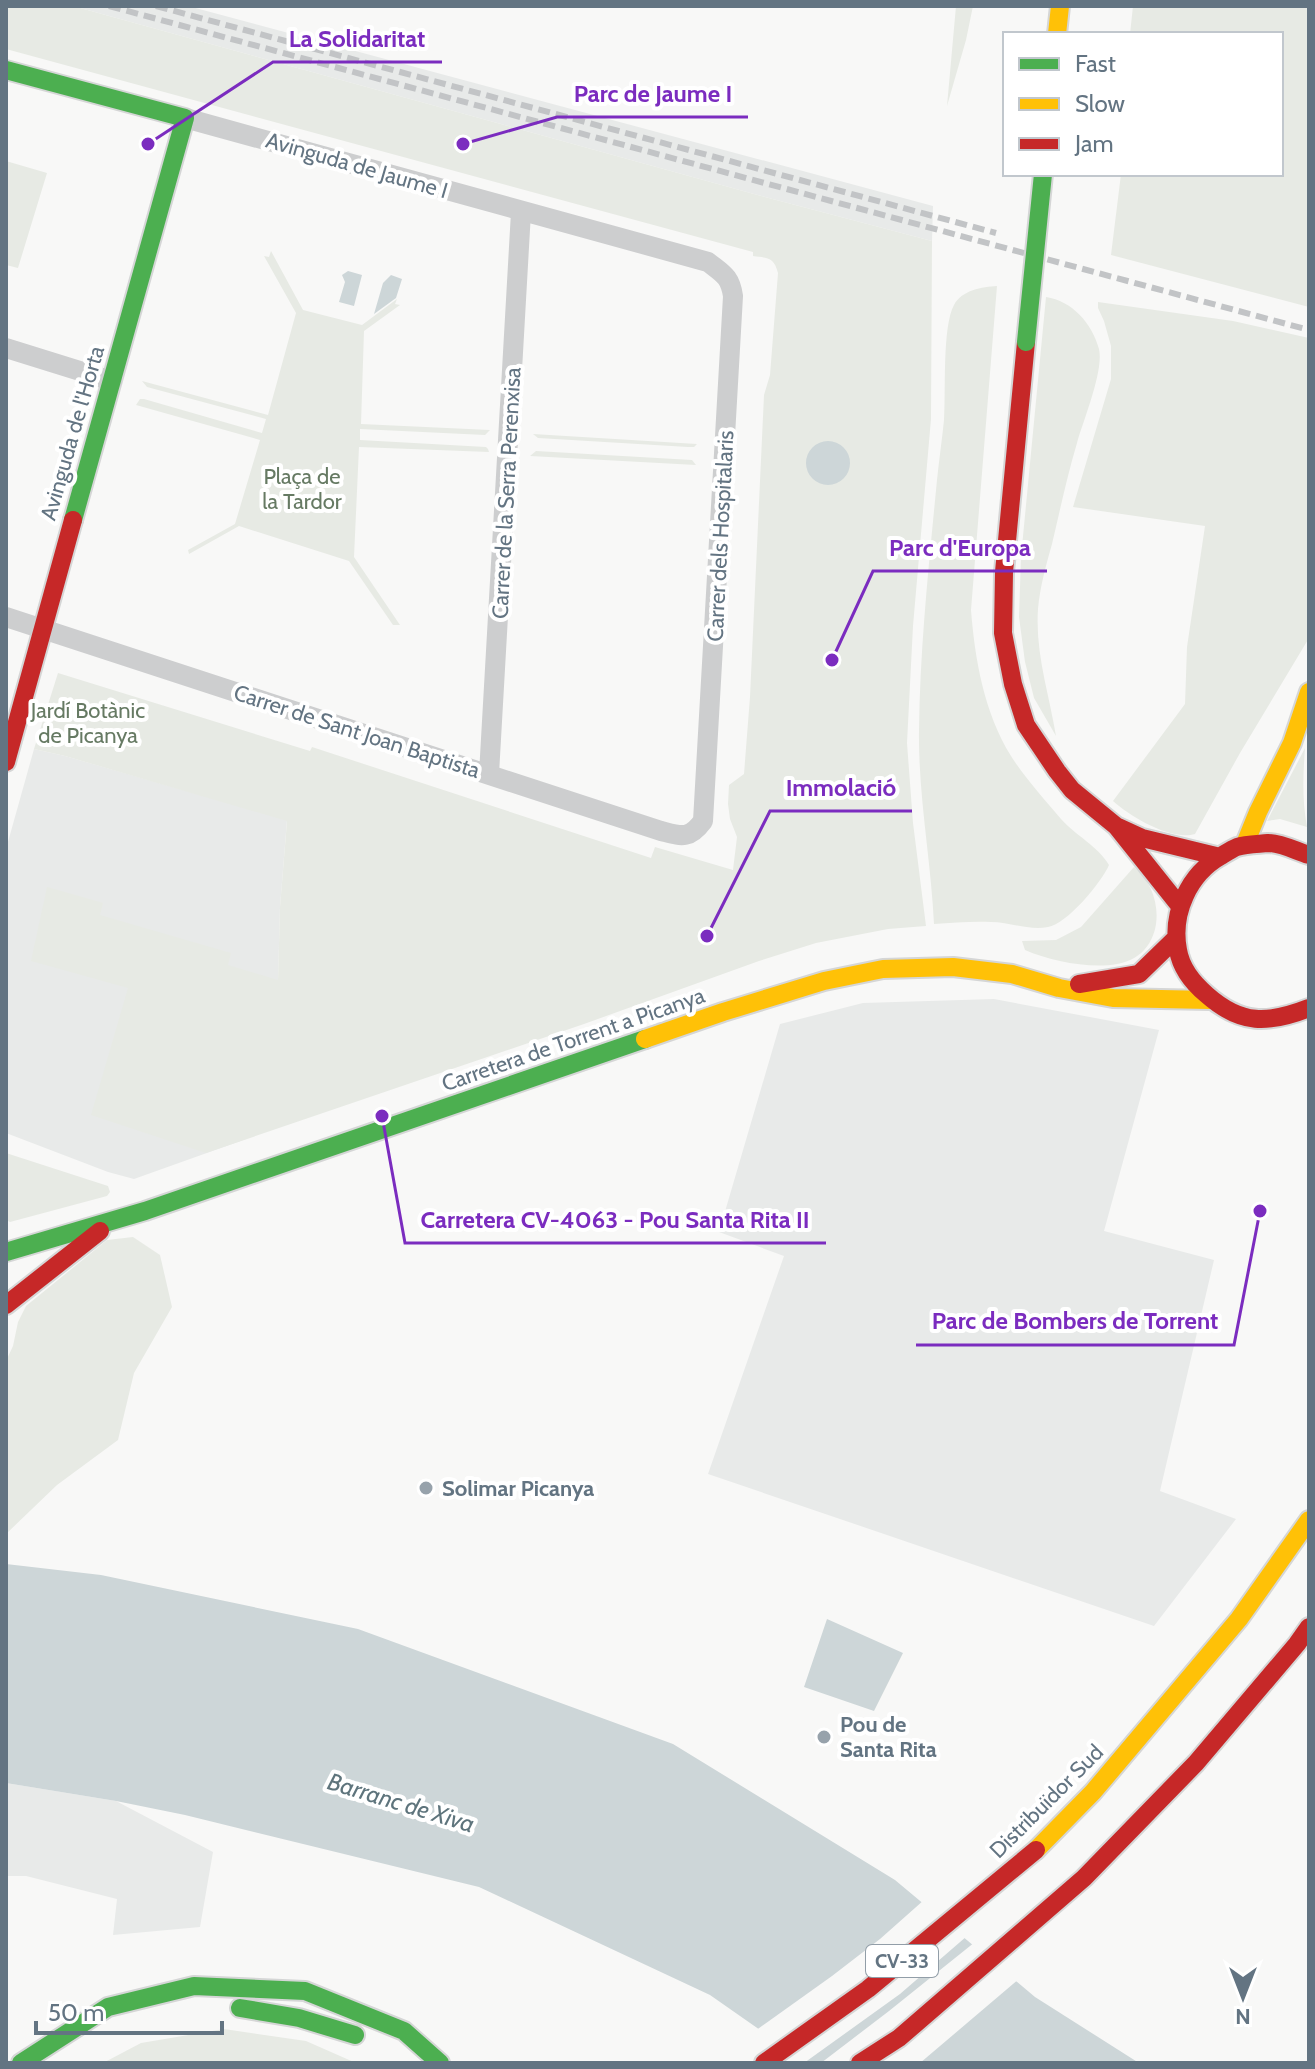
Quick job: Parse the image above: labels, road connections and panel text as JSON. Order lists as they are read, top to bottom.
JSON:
{
  "streets": {
    "main road": [
      "Avinguda de Jaume I",
      "Avinguda de l'Horta",
      "Carretera de Torrent a Picanya",
      "Distribuïdor Sud",
      "CV-33"
    ],
    "street": ["Carrer de la Serra Perenxisa", "Carrer dels Hospitalaris", "Carrer de Sant Joan Baptista"]
  },
  "crossings": [
    ["Avinguda de Jaume I", "Avinguda de l'Horta"],
    ["Avinguda de Jaume I", "Carrer de la Serra Perenxisa"],
    ["Avinguda de Jaume I", "Carrer dels Hospitalaris"],
    ["Avinguda de l'Horta", "Carrer de Sant Joan Baptista"],
    ["Carrer de la Serra Perenxisa", "Carrer de Sant Joan Baptista"],
    ["Carrer dels Hospitalaris", "Carrer de Sant Joan Baptista"]
  ],
  "water": ["Barranc de Xiva"],
  "parks": ["Plaça de la Tardor", "Jardí Botànic de Picanya"],
  "places": [
    "La Solidaritat",
    "Parc de Jaume I",
    "Parc d'Europa",
    "Immolació",
    "Carretera CV-4063 - Pou Santa Rita II",
    "Parc de Bombers de Torrent",
    "Solimar Picanya",
    "Pou de Santa Rita"
  ],
  "legend": ["Fast", "Slow", "Jam"],
  "scale_bar": "50 m",
  "north": "bottom"
}
